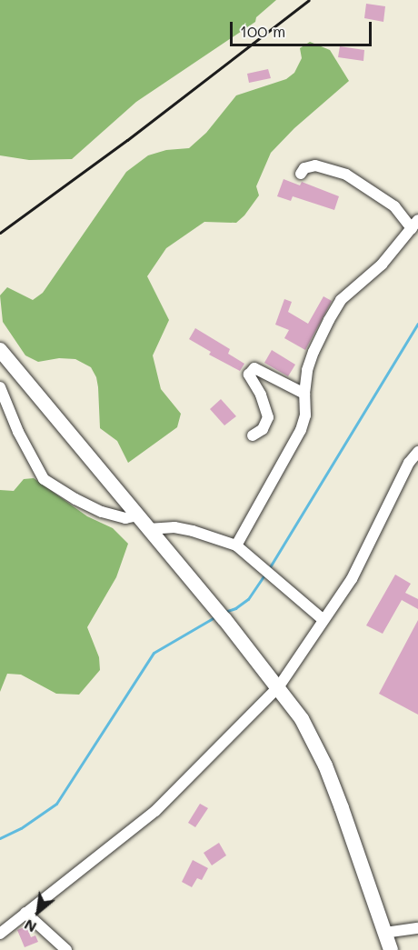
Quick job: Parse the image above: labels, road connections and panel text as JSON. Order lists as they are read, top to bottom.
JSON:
{
  "scale_bar": "100 m",
  "north": "bottom left"
}
